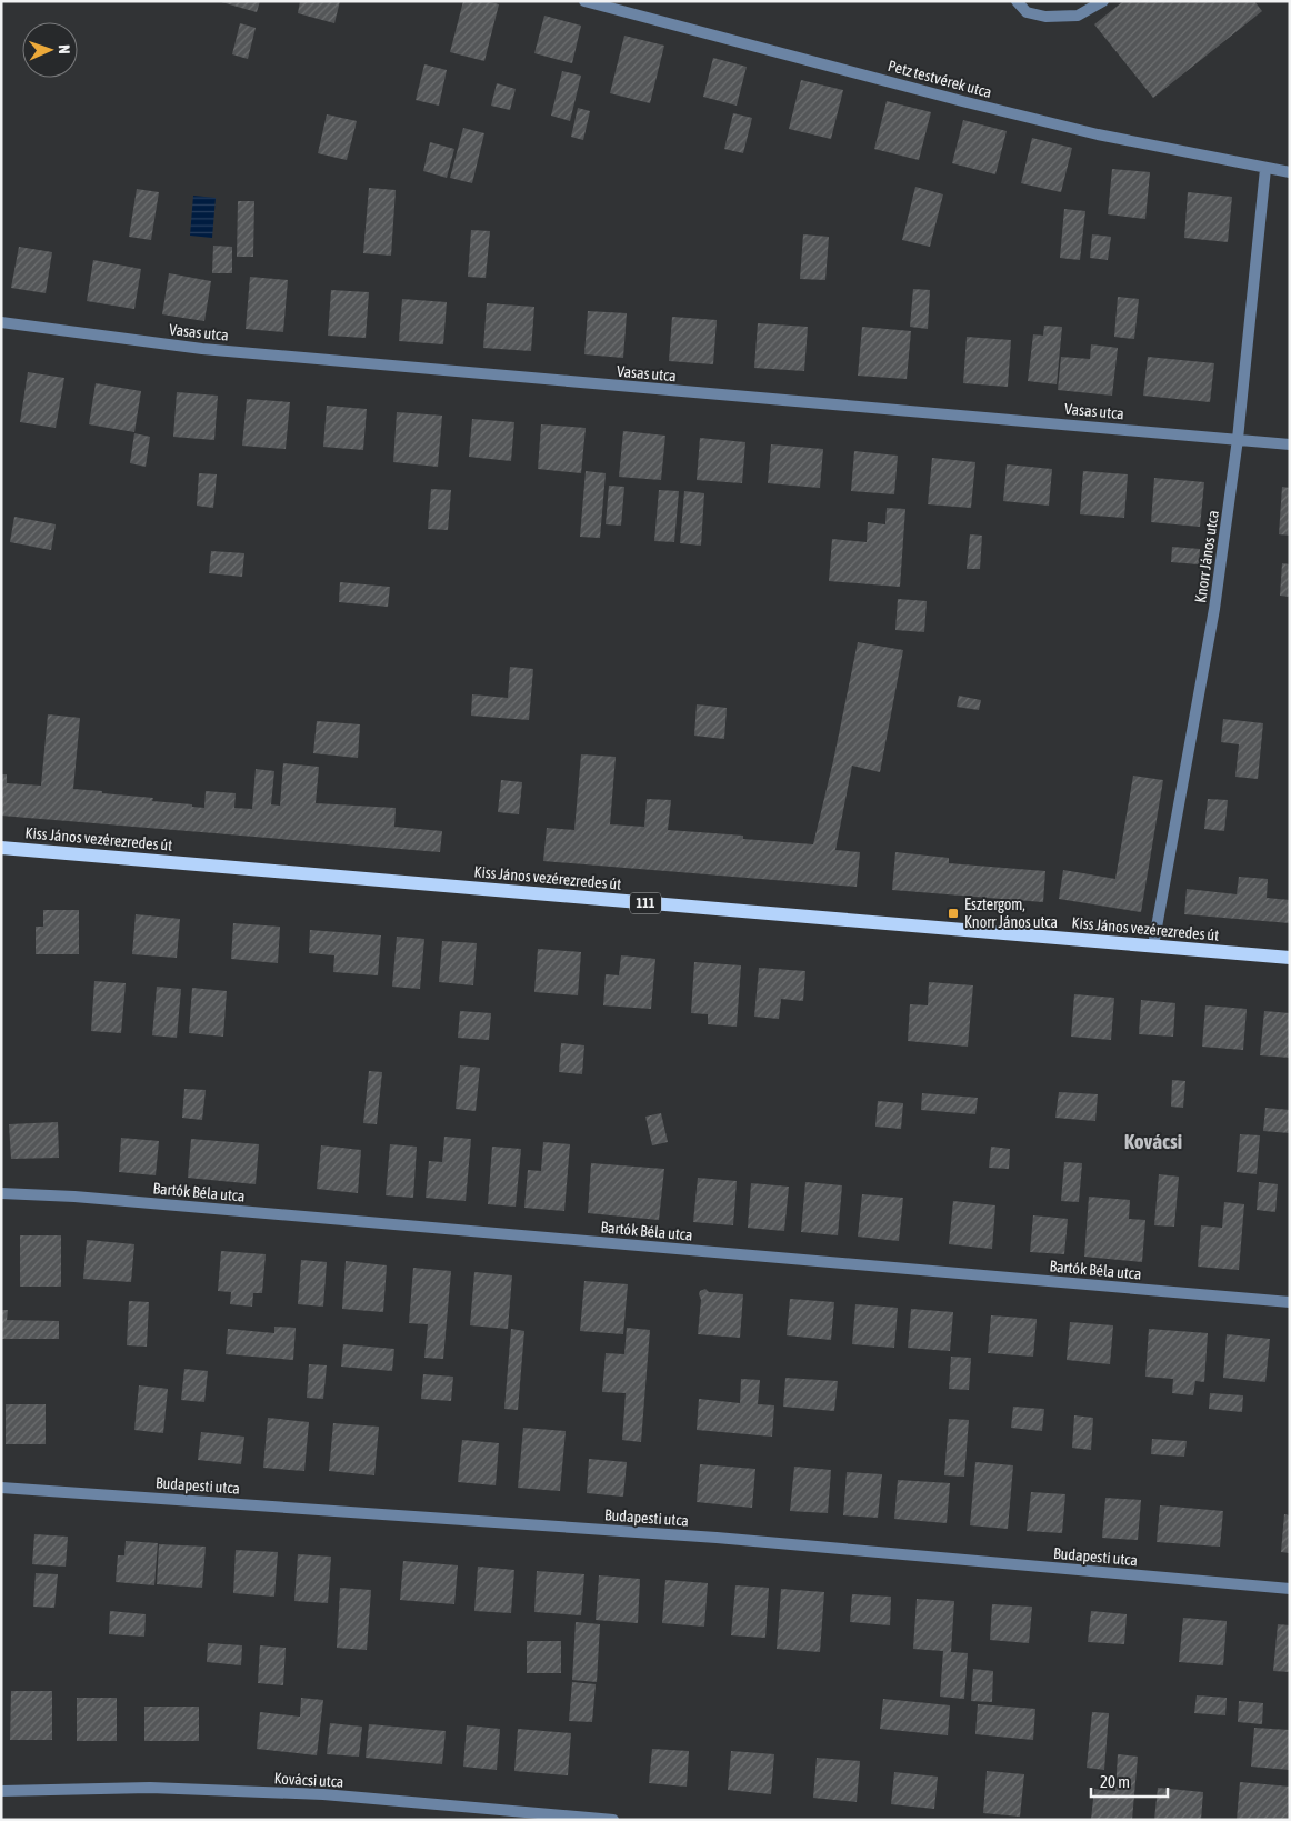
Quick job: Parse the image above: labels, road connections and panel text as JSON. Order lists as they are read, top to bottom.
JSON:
{
  "streets": {
    "main road": ["Kiss János vezérezredes út", "111"],
    "street": [
      "Petz testvérek utca",
      "Vasas utca",
      "Knorr János utca",
      "Bartók Béla utca",
      "Budapesti utca",
      "Kovácsi utca"
    ]
  },
  "crossings": [
    ["Petz testvérek utca", "Knorr János utca"],
    ["Vasas utca", "Knorr János utca"],
    ["Knorr János utca", "Kiss János vezérezredes út"]
  ],
  "districts": ["Kovácsi"],
  "places": {
    "transit": ["Esztergom, Knorr János utca"]
  },
  "scale_bar": "20 m",
  "north": "right"
}
